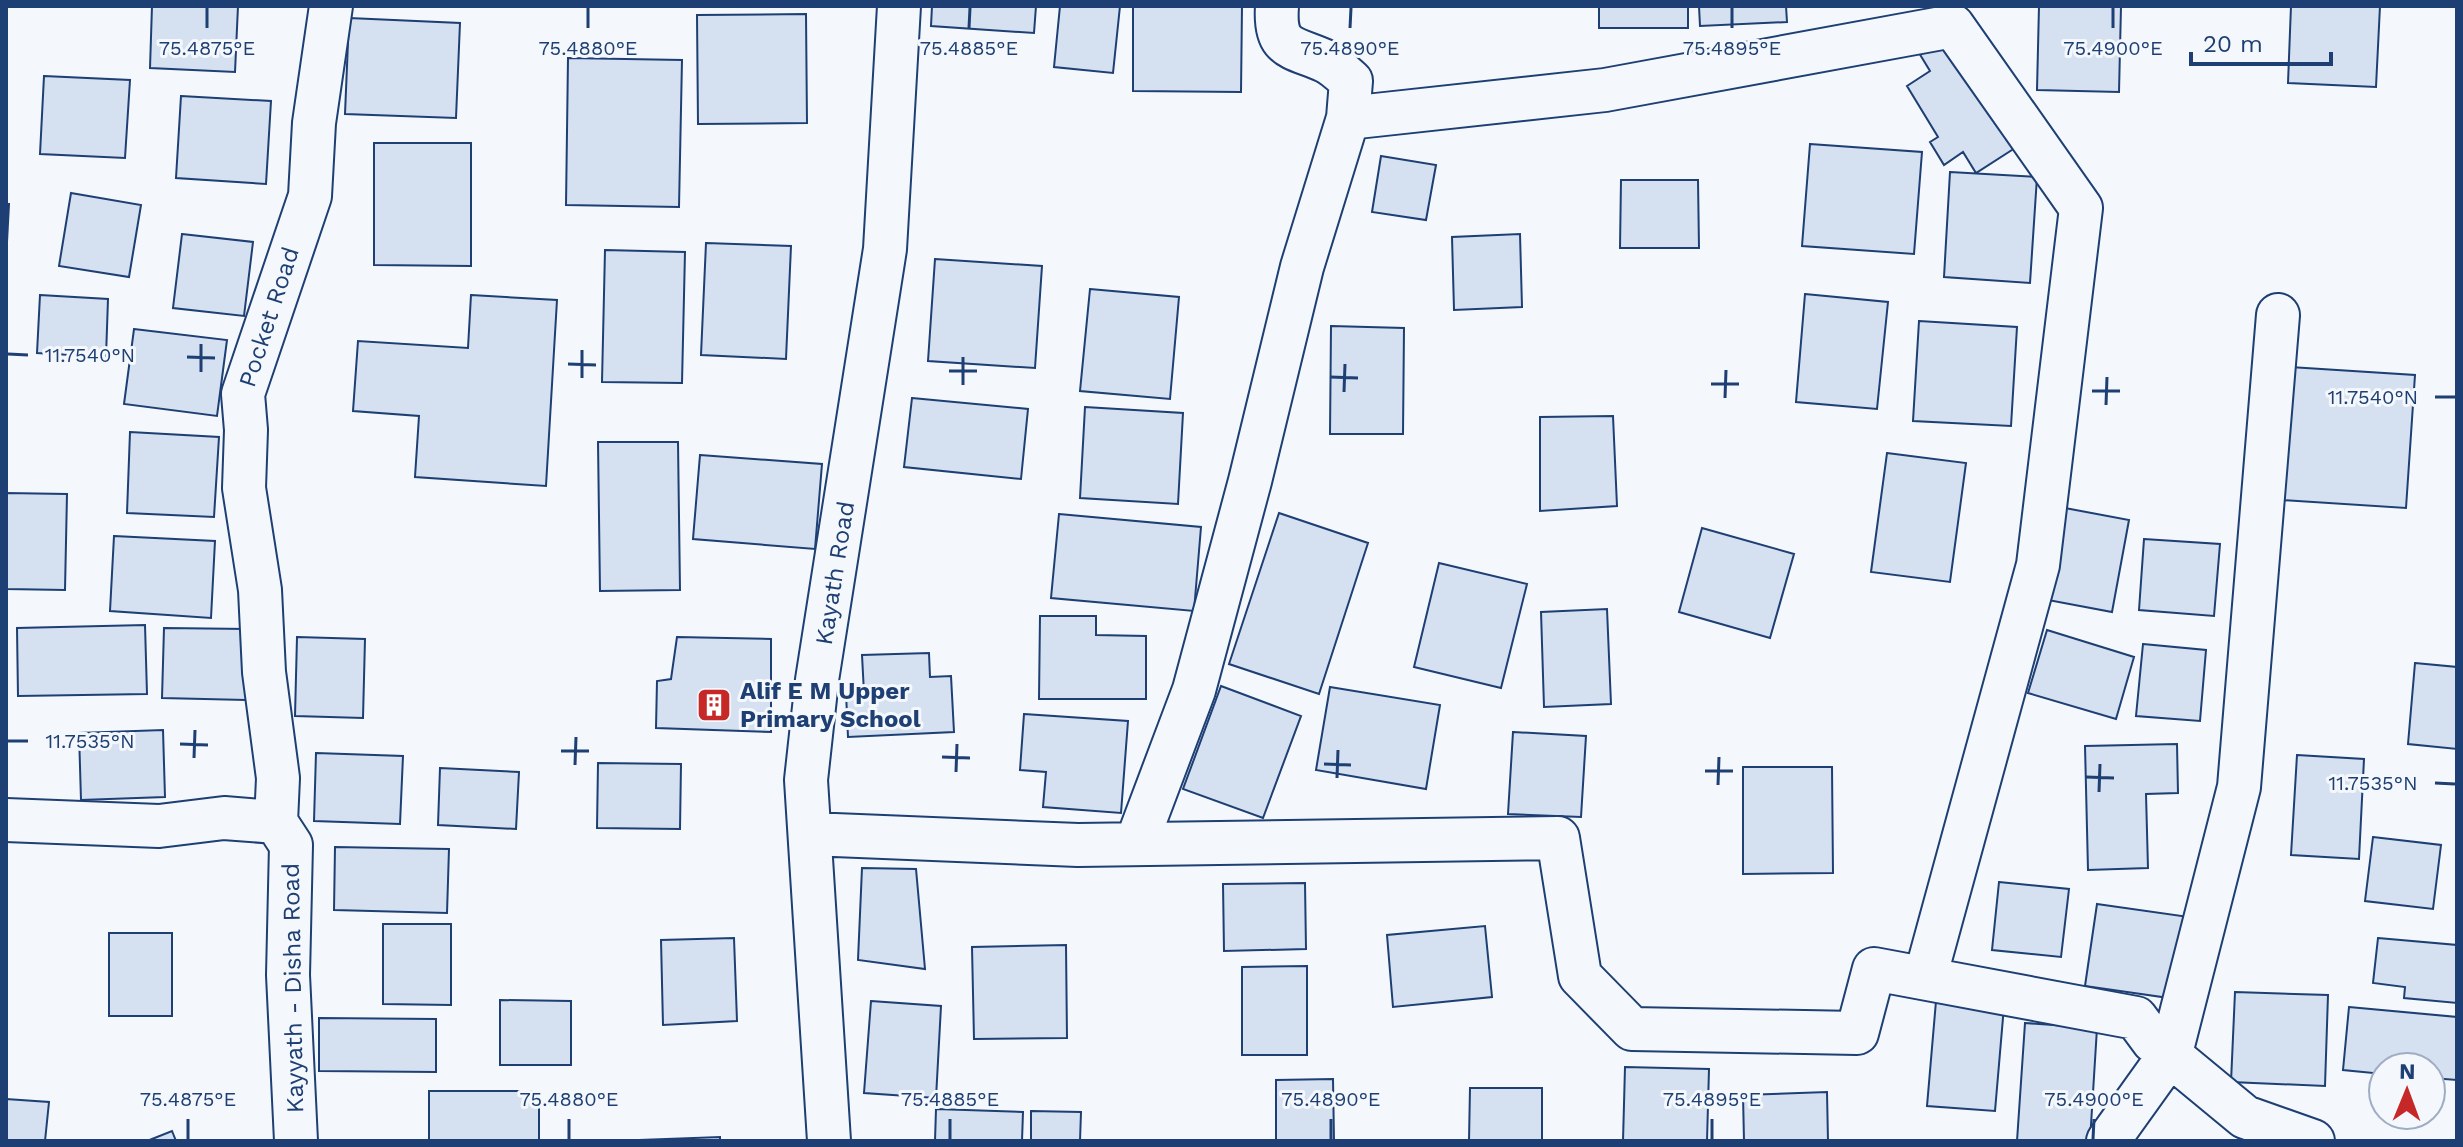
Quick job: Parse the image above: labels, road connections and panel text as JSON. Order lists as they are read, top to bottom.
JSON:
{
  "streets": {
    "street": ["Pocket Road", "Kayath Road", "Kayyath - Disha Road"]
  },
  "crossings": [
    ["Pocket Road", "Kayyath - Disha Road"]
  ],
  "places": {
    "building": ["Alif E M Upper Primary School"]
  },
  "scale_bar": "20 m",
  "north": "top",
  "coordinates": [
    "75.4875°E",
    "75.4880°E",
    "75.4885°E",
    "75.4890°E",
    "75.4895°E",
    "75.4900°E",
    "11.7540°N",
    "11.7535°N"
  ]
}
